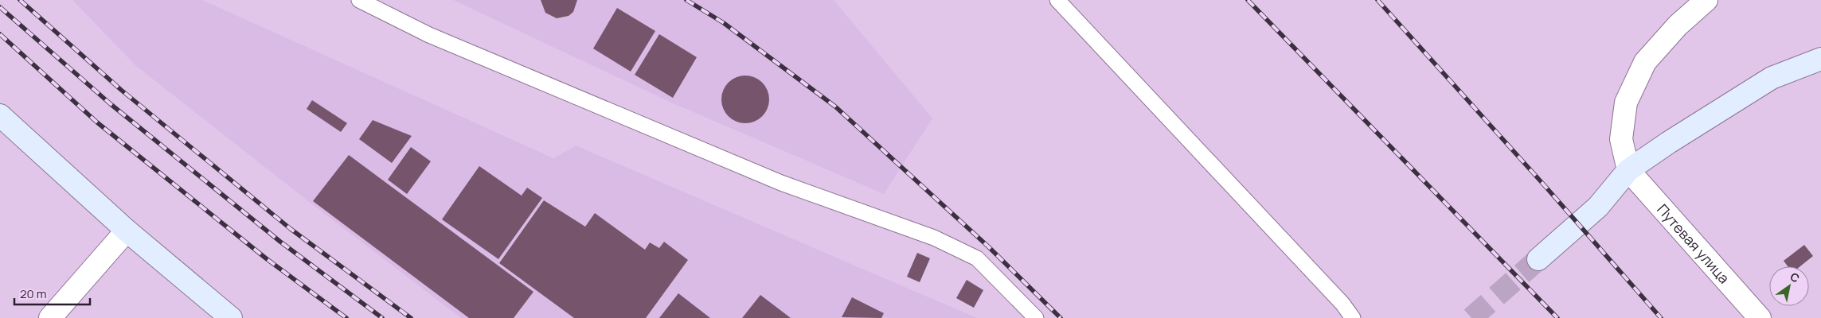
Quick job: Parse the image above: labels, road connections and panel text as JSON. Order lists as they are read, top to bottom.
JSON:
{
  "streets": {
    "street": ["Путевая улица"]
  },
  "scale_bar": "20 m",
  "north": "top right"
}
